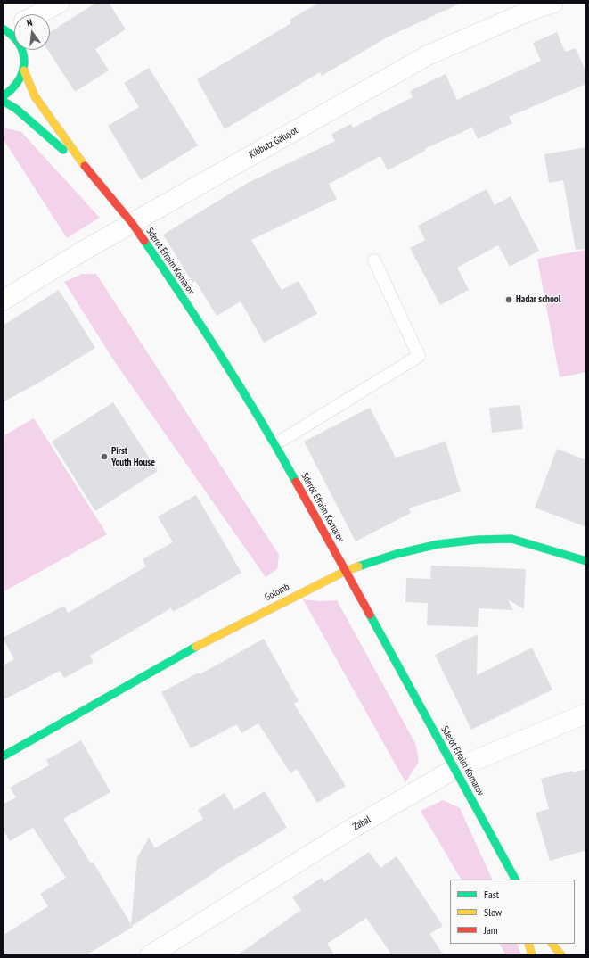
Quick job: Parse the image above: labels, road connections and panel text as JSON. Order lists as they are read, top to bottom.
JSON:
{
  "streets": {
    "street": [
      "Kibbutz Galuyot",
      "Sderot Efraim Komarov",
      "Golomb",
      "Zahal"
    ]
  },
  "crossings": [
    ["Kibbutz Galuyot", "Sderot Efraim Komarov"],
    ["Sderot Efraim Komarov", "Golomb"],
    ["Sderot Efraim Komarov", "Zahal"]
  ],
  "places": ["Hadar school", "Pirst Youth House"],
  "legend": ["Fast", "Slow", "Jam"],
  "north": "top"
}
